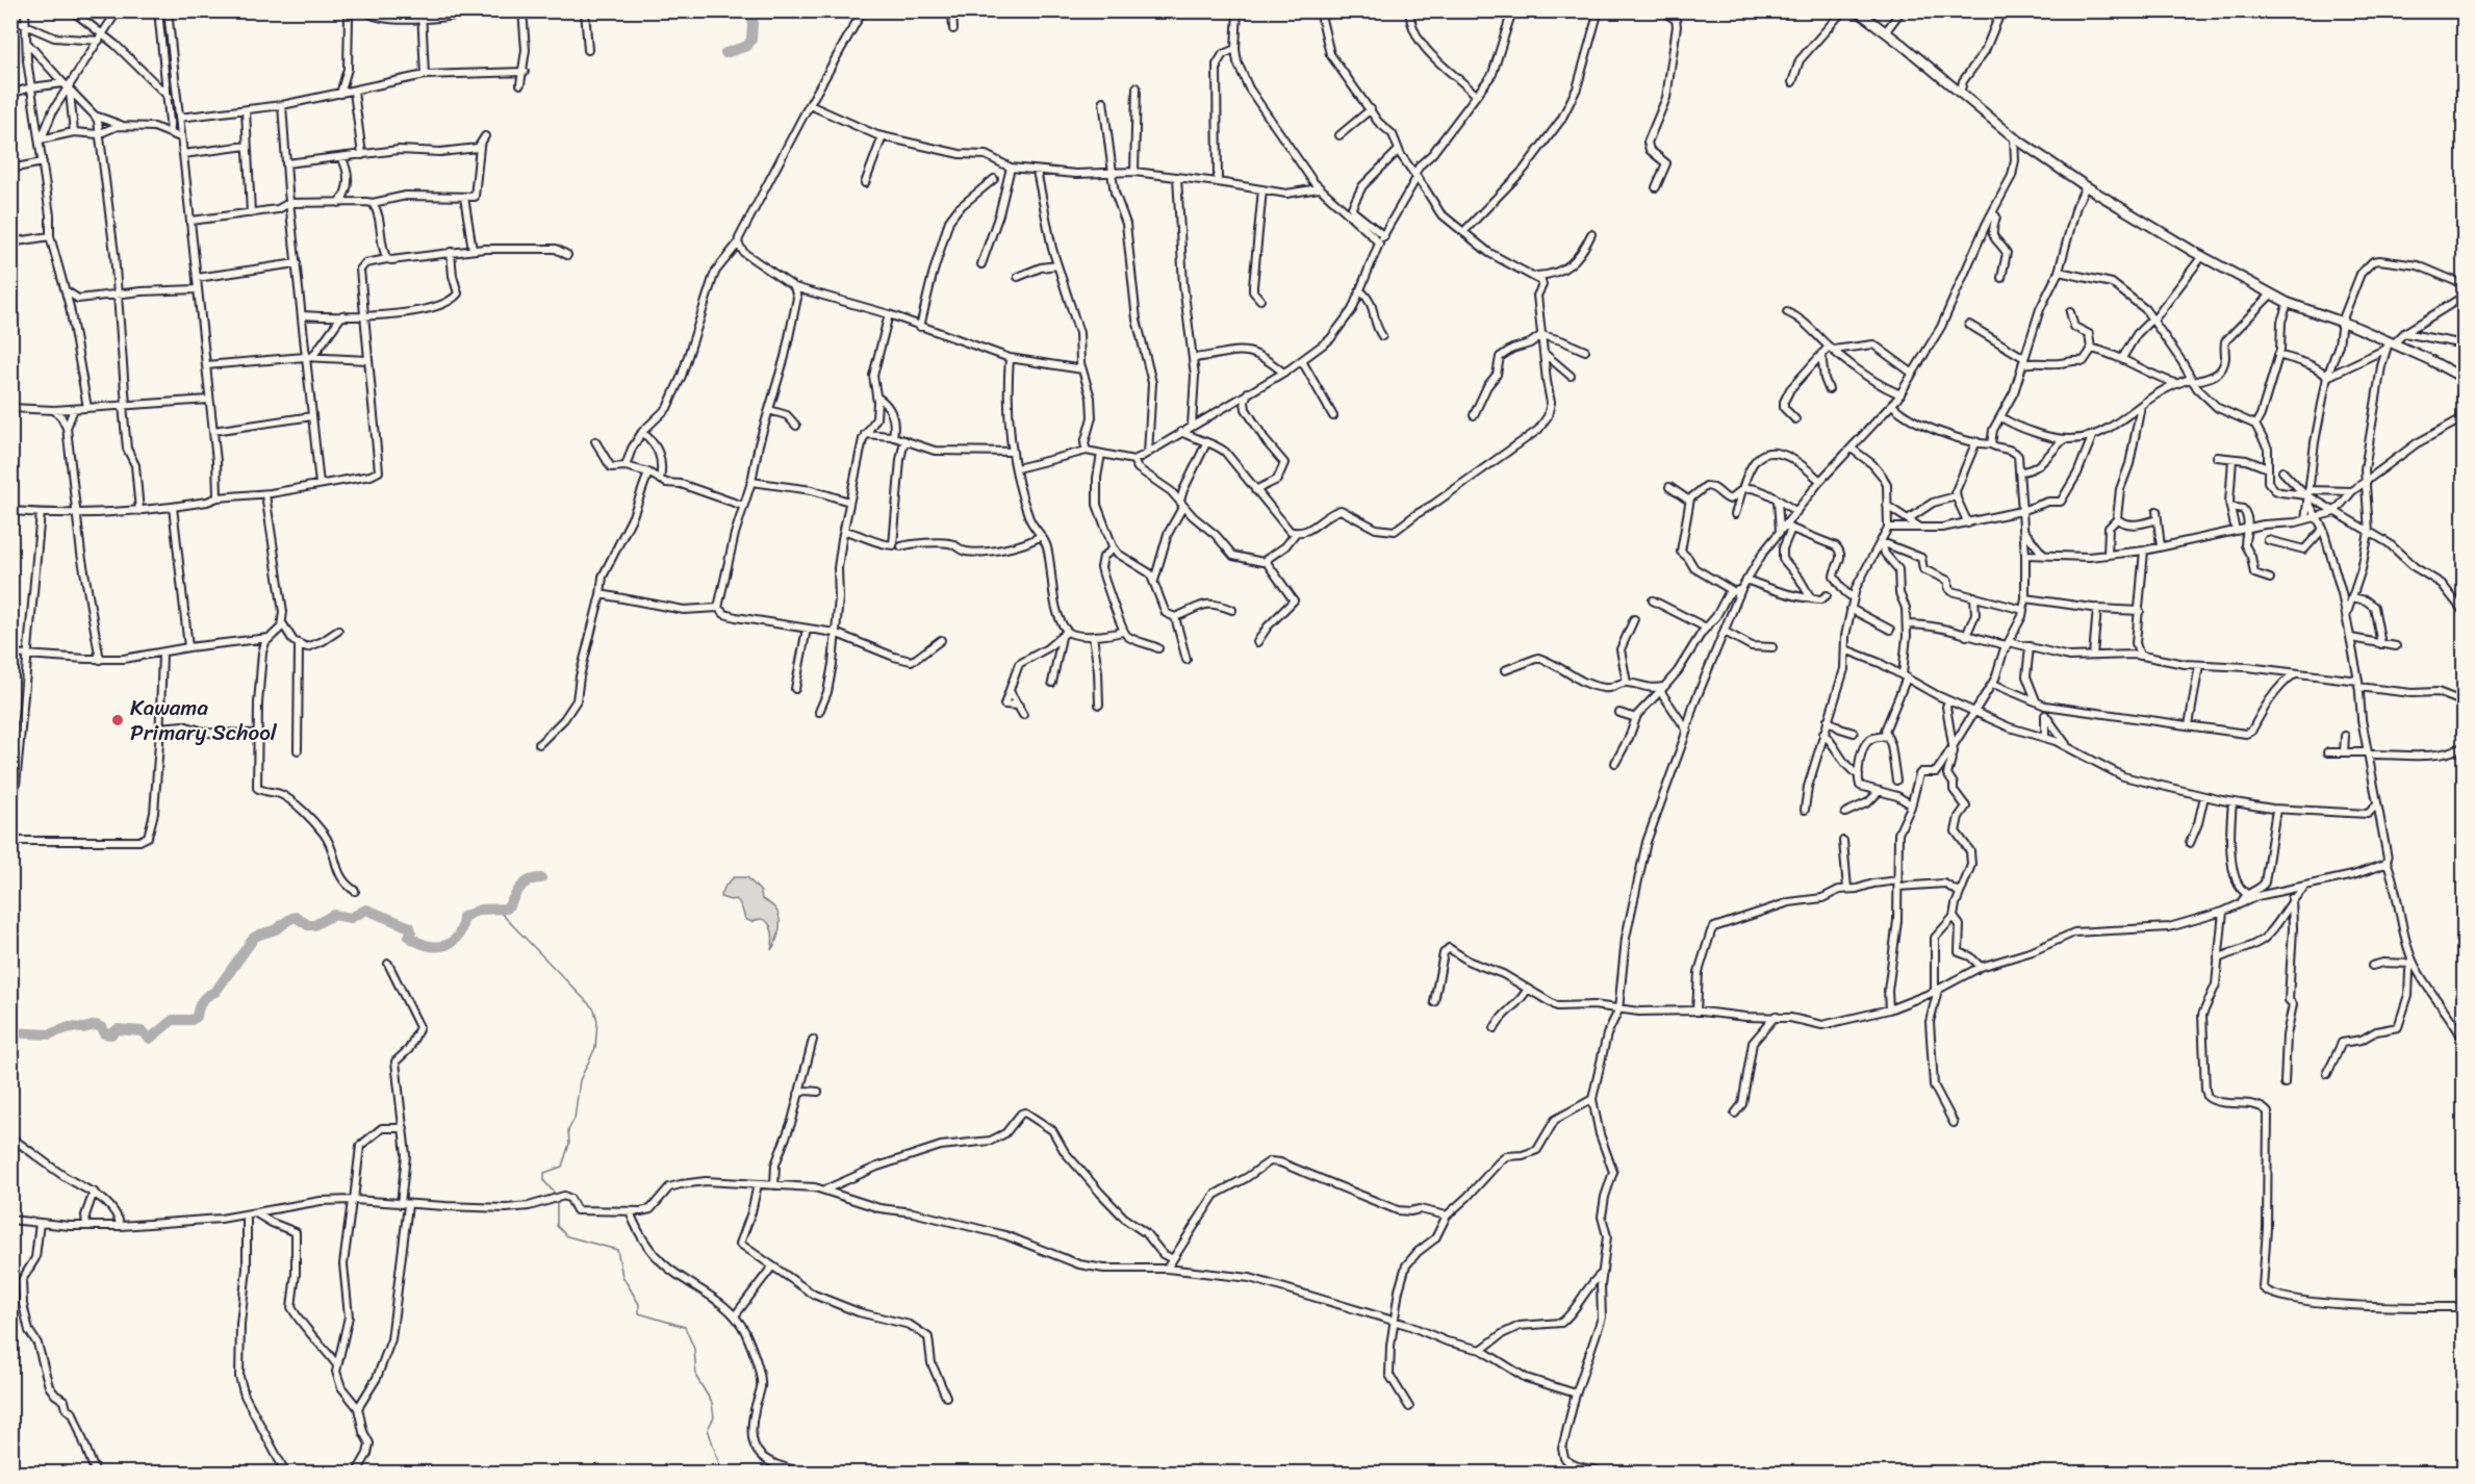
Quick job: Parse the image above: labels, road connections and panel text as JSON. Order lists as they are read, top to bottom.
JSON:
{
  "places": ["Kawama Primary School"]
}
